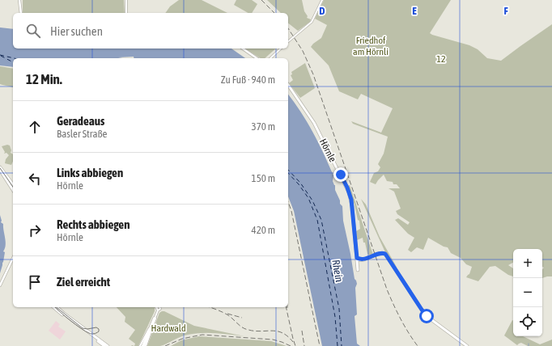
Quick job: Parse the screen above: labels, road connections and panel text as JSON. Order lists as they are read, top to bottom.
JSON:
{
  "streets": {
    "main road": ["Hörnle"]
  },
  "water": ["Rhein"],
  "parks": ["Friedhof am Hörnli", "12", "Hardwald"],
  "page": {
    "search": "Hier suchen",
    "heading": ["12 Min.", "Zu Fuß · 940 m"],
    "list": [
      ["Geradeaus", "Basler Straße", "370 m"],
      ["Links abbiegen", "Hörnle", "150 m"],
      ["Rechts abbiegen", "Hörnle", "420 m"],
      "Ziel erreicht"
    ],
    "map_buttons": ["+", "−"]
  },
  "grid": {
    "columns": ["D", "E", "F"]
  }
}
